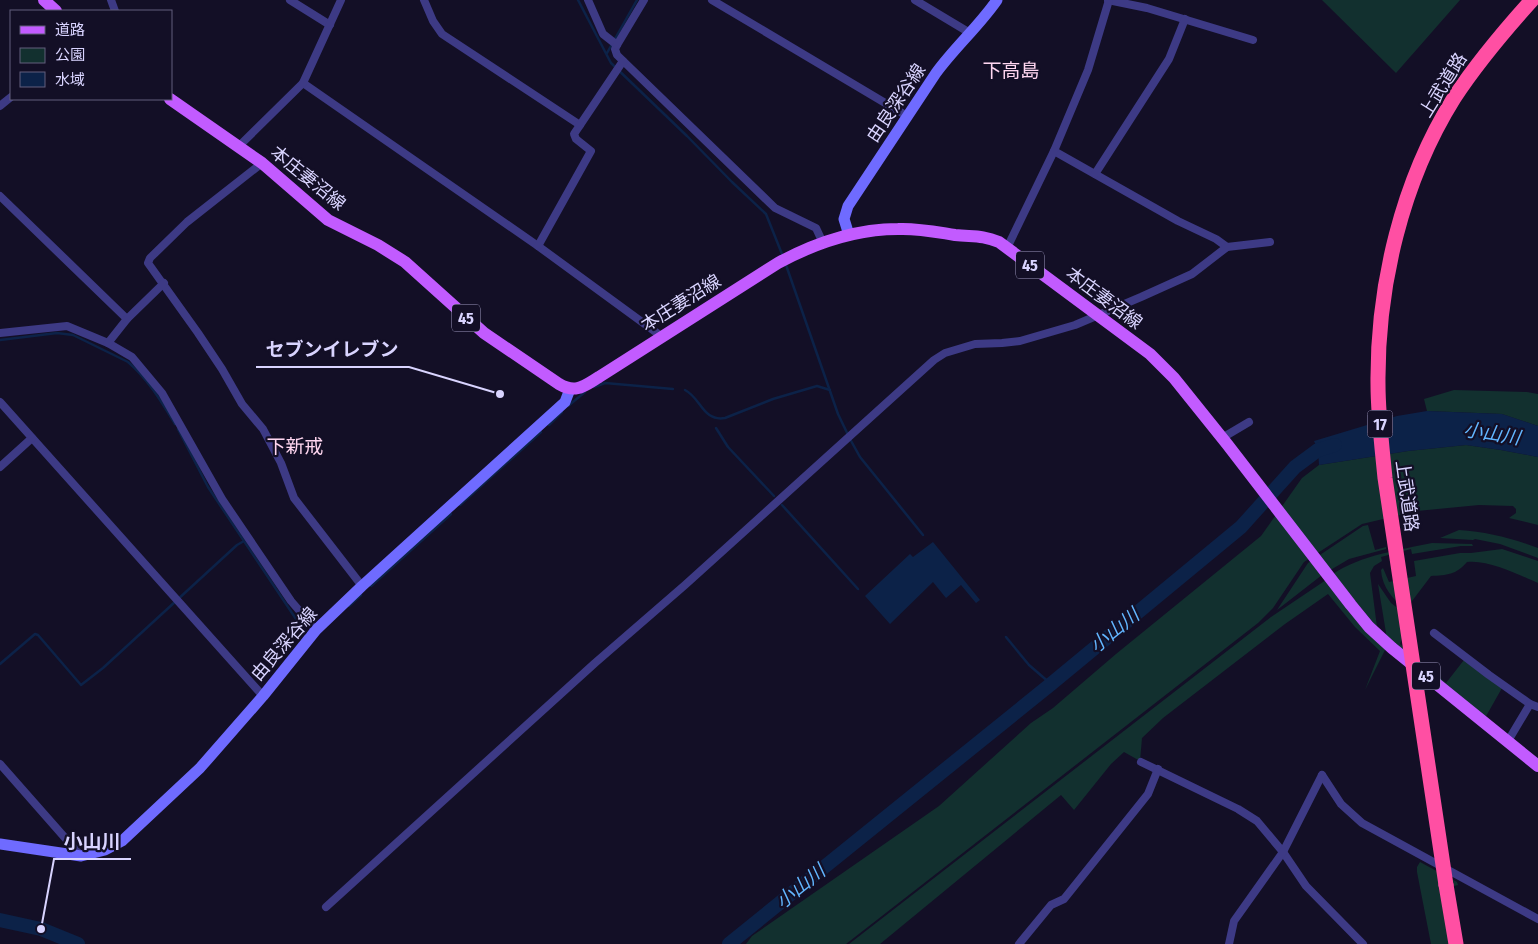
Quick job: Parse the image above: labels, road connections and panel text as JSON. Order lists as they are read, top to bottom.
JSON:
{
  "streets": {
    "highway": ["上武道路", "17"],
    "main road": ["由良深谷線", "本庄妻沼線", "45"]
  },
  "crossings": [
    ["由良深谷線", "本庄妻沼線"],
    ["本庄妻沼線", "45"]
  ],
  "districts": ["下高島", "下新戒"],
  "water": ["小山川"],
  "places": ["セブンイレブン", "小山川"],
  "legend": ["道路", "公園", "水域"]
}
